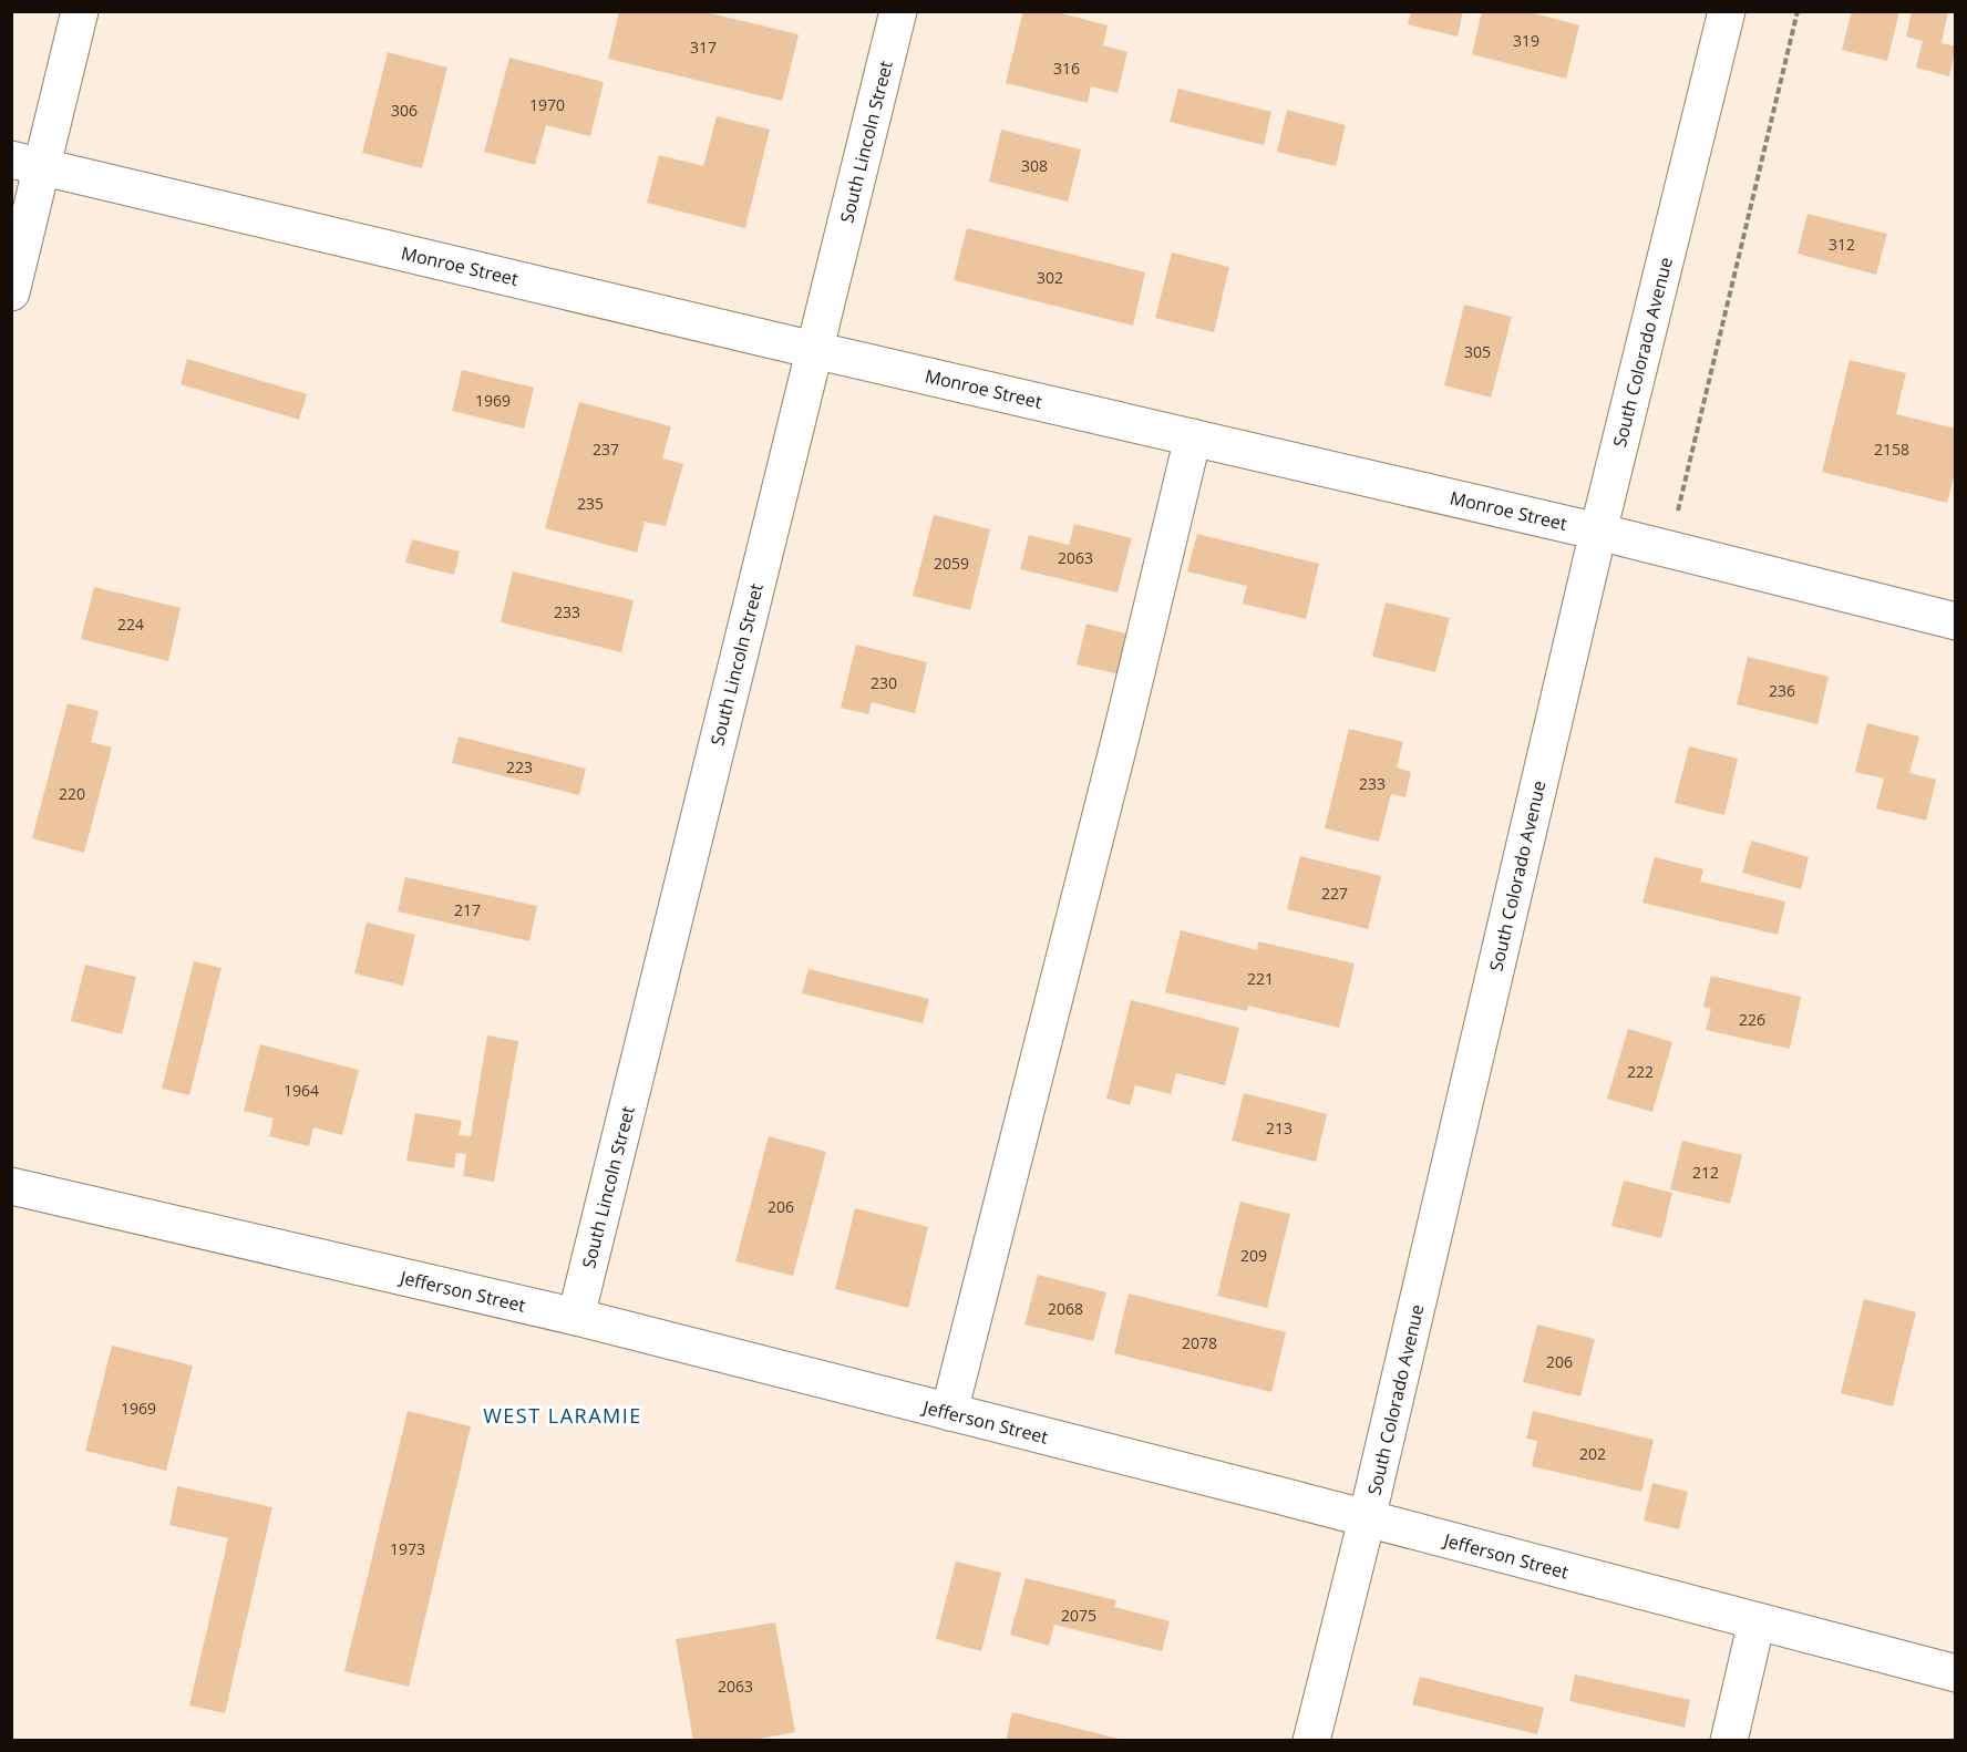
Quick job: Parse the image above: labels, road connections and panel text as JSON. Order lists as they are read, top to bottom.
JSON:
{
  "streets": {
    "street": [
      "South Lincoln Street",
      "Monroe Street",
      "South Colorado Avenue",
      "Jefferson Street"
    ]
  },
  "crossings": [
    ["South Lincoln Street", "Monroe Street"],
    ["South Lincoln Street", "Jefferson Street"],
    ["Monroe Street", "South Colorado Avenue"],
    ["South Colorado Avenue", "Jefferson Street"]
  ],
  "districts": ["WEST LARAMIE"],
  "house_numbers": [
    "319",
    "317",
    "316",
    "1970",
    "306",
    "308",
    "312",
    "302",
    "305",
    "1969",
    "237",
    "2158",
    "235",
    "2063",
    "2059",
    "233",
    "224",
    "230",
    "236",
    "223",
    "233",
    "220",
    "227",
    "217",
    "221",
    "226",
    "222",
    "1964",
    "213",
    "212",
    "206",
    "209",
    "2068",
    "2078",
    "206",
    "1969",
    "202",
    "1973",
    "2075",
    "2063"
  ]
}
